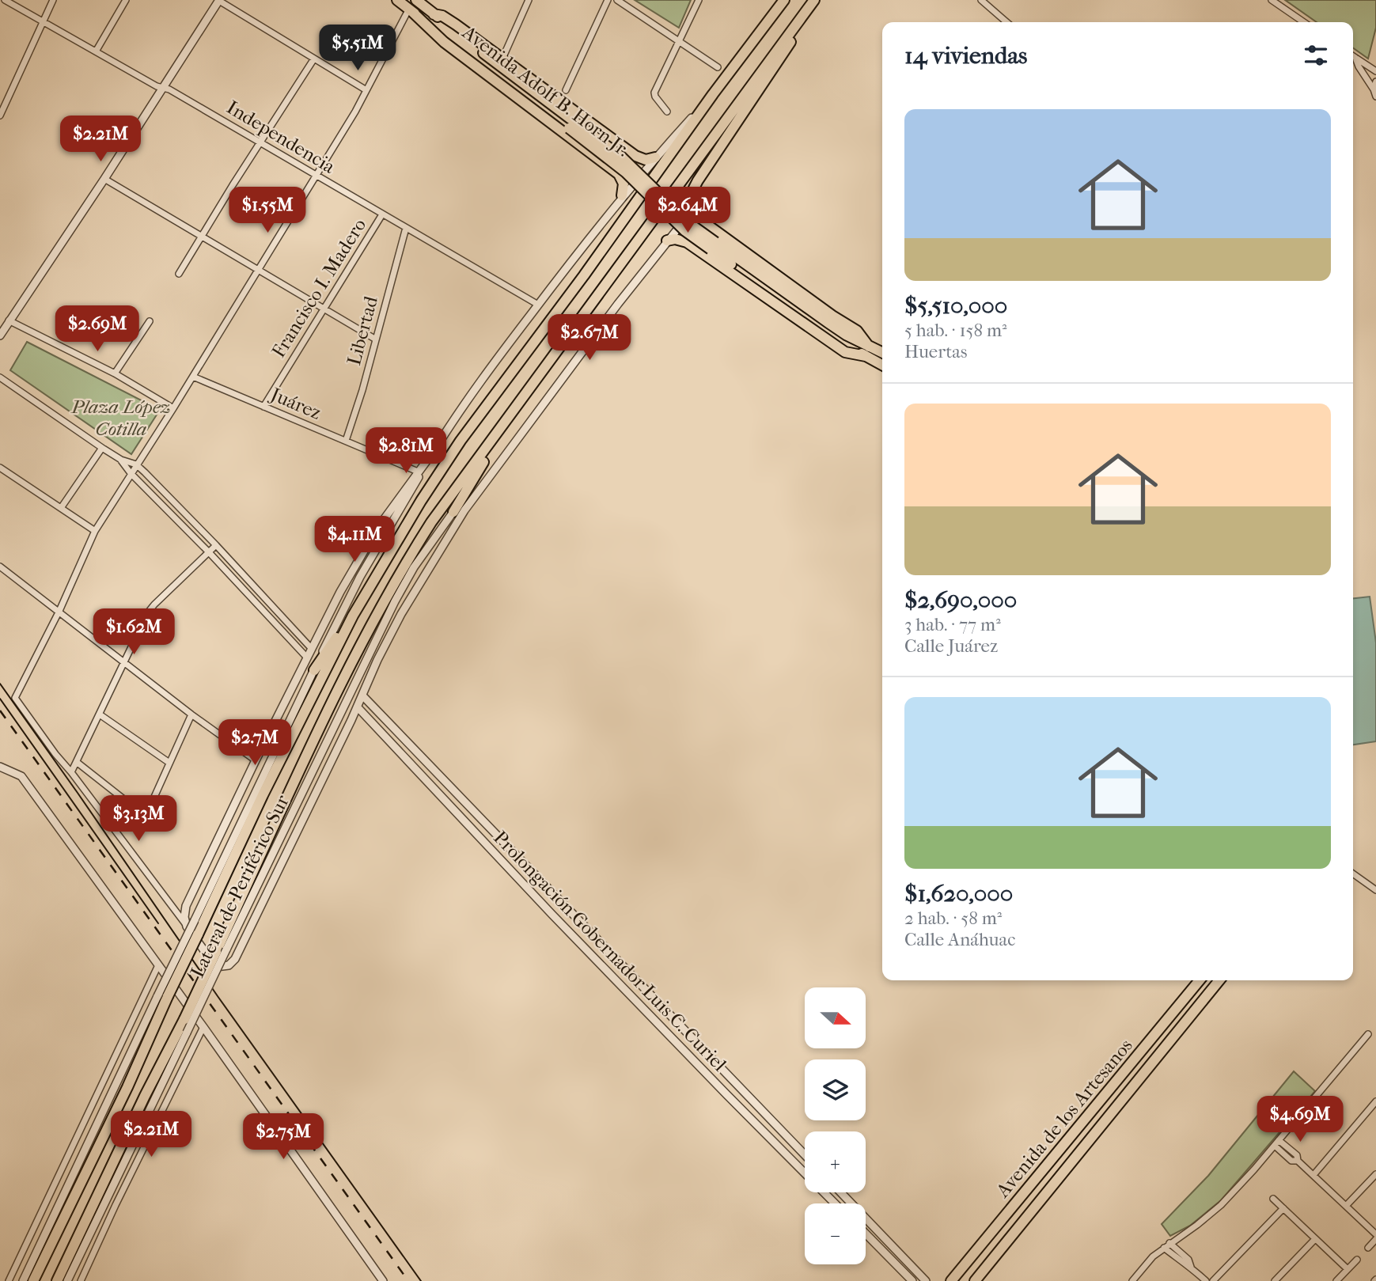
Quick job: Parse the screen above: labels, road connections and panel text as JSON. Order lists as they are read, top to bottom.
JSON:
{
  "streets": {
    "main road": ["Avenida Adolf B. Horn Jr.", "Avenida de los Artesanos"],
    "street": [
      "Independencia",
      "Francisco I. Madero",
      "Libertad",
      "Juárez",
      "Lateral de Periférico Sur",
      "Prolongación Gobernador Luis C. Curiel"
    ]
  },
  "crossings": [
    ["Independencia", "Francisco I. Madero"],
    ["Independencia", "Libertad"],
    ["Francisco I. Madero", "Juárez"],
    ["Libertad", "Juárez"]
  ],
  "parks": ["Plaza López Cotilla"],
  "north": "right",
  "page": {
    "heading": "14 viviendas",
    "price": [
      "$5.51M",
      "$2.21M",
      "$1.55M",
      "$2.64M",
      "$2.69M",
      "$2.67M",
      "$2.81M",
      "$4.11M",
      "$1.62M",
      "$2.7M",
      "$3.13M",
      "$4.69M",
      "$2.21M",
      "$2.75M"
    ],
    "list": [
      {
        "name": "$5,510,000",
        "note": "5 hab. · 158 m² · Huertas"
      },
      {
        "name": "$2,690,000",
        "note": "3 hab. · 77 m² · Calle Juárez"
      },
      {
        "name": "$1,620,000",
        "note": "2 hab. · 58 m² · Calle Anáhuac"
      }
    ],
    "map_buttons": ["+", "−"]
  }
}
